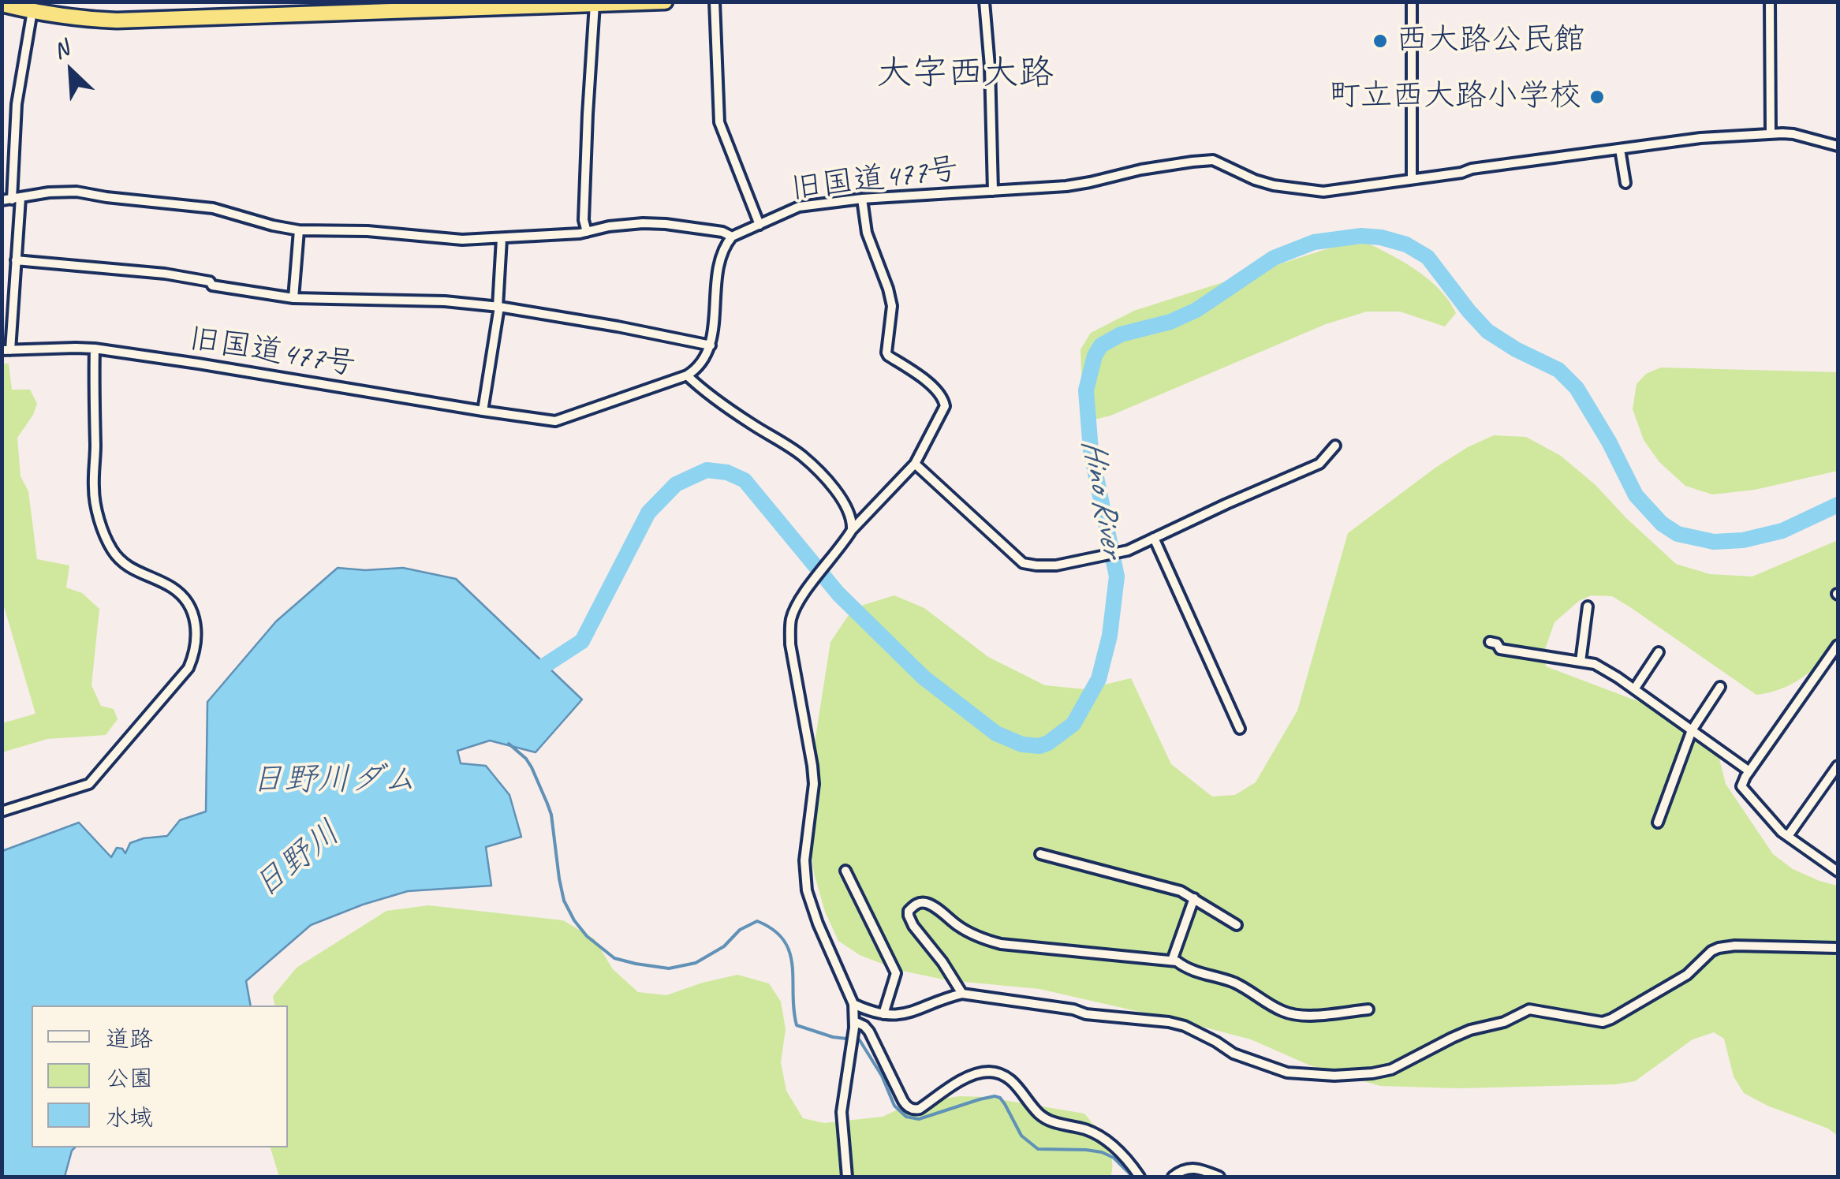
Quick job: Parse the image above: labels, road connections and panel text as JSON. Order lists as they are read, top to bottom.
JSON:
{
  "streets": {
    "street": ["旧国道477号"]
  },
  "districts": ["大字西大路"],
  "water": ["Hino River", "日野川ダム", "日野川"],
  "places": ["西大路公民館", "町立西大路小学校"],
  "legend": ["道路", "公園", "水域"],
  "north": "top left"
}
